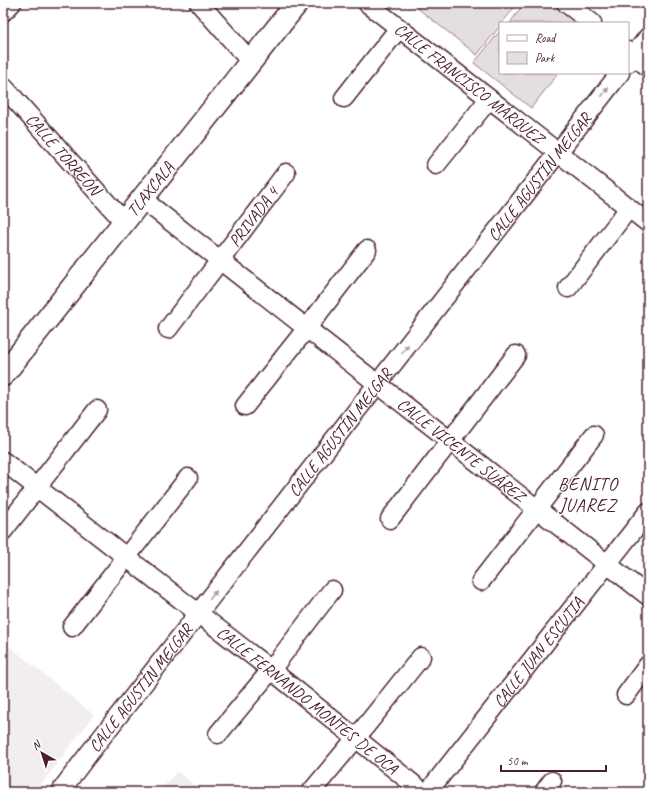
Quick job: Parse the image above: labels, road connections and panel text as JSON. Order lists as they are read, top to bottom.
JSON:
{
  "streets": {
    "main road": ["TLAXCALA"],
    "street": [
      "CALLE FRANCISCO MÁRQUEZ",
      "CALLE TORREÓN",
      "CALLE AGUSTÍN MELGAR",
      "PRIVADA 4",
      "CALLE VICENTE SUÁREZ",
      "CALLE JUAN ESCUTIA",
      "CALLE FERNANDO MONTES DE OCA"
    ]
  },
  "crossings": [
    ["CALLE FRANCISCO MÁRQUEZ", "CALLE AGUSTÍN MELGAR"],
    ["CALLE TORREÓN", "TLAXCALA"],
    ["CALLE AGUSTÍN MELGAR", "CALLE VICENTE SUÁREZ"],
    ["CALLE AGUSTÍN MELGAR", "CALLE FERNANDO MONTES DE OCA"],
    ["TLAXCALA", "CALLE VICENTE SUÁREZ"],
    ["PRIVADA 4", "CALLE VICENTE SUÁREZ"],
    ["CALLE VICENTE SUÁREZ", "CALLE JUAN ESCUTIA"]
  ],
  "districts": ["BENITO JUAREZ"],
  "legend": ["Road", "Park"],
  "scale_bar": "50 m",
  "north": "top left"
}
